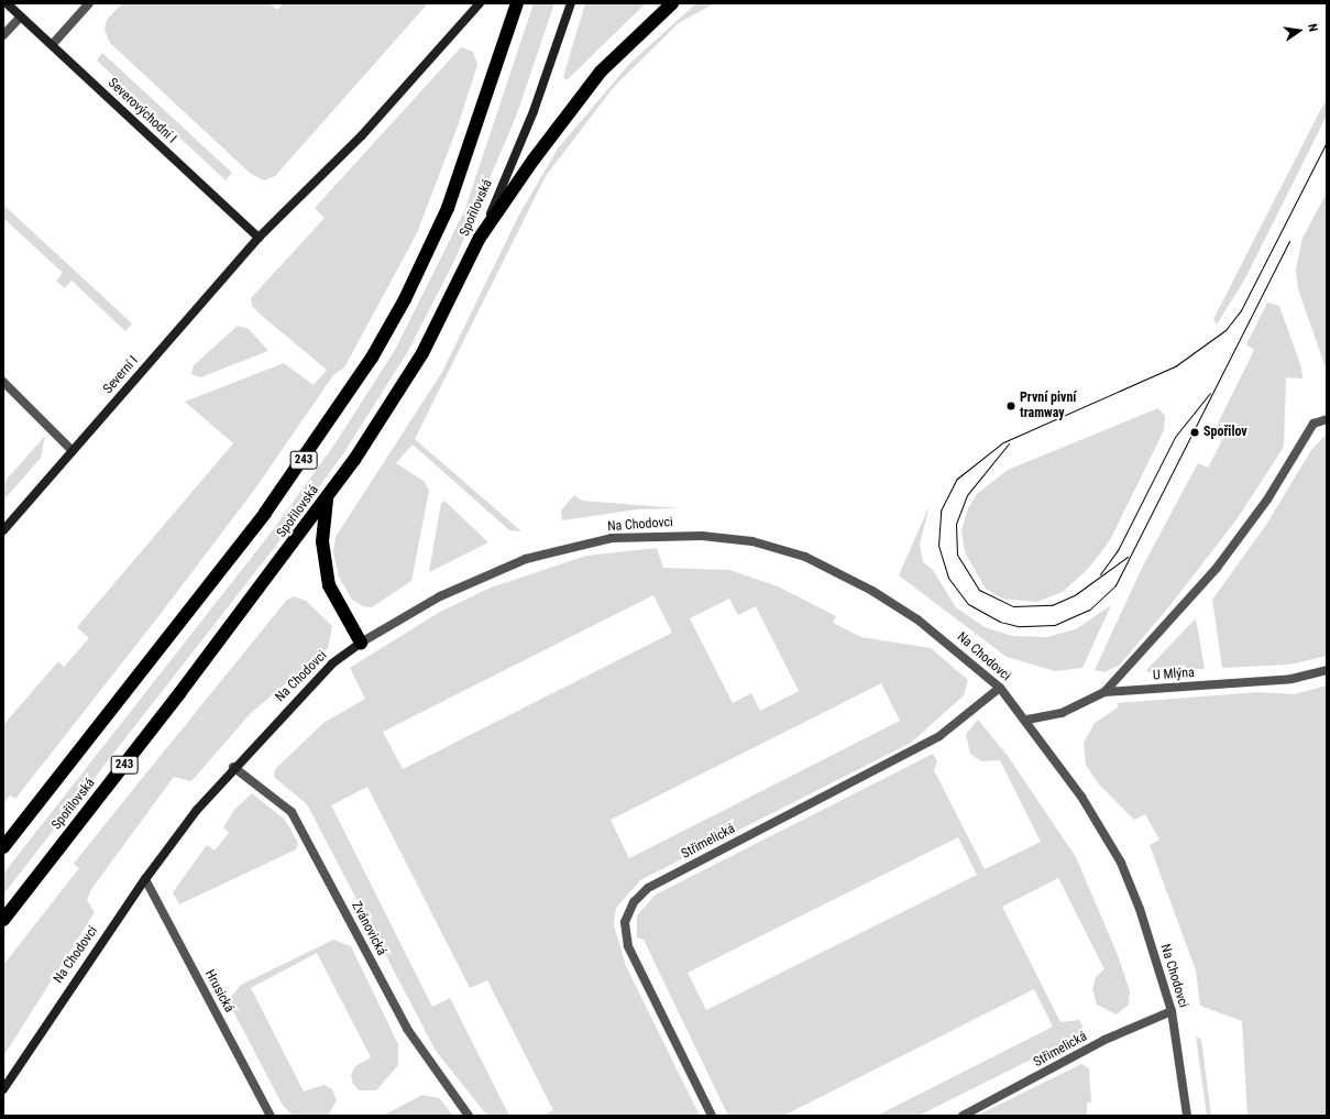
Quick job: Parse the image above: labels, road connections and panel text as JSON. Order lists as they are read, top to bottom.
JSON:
{
  "streets": {
    "highway": ["Spořilovská", "243"],
    "street": [
      "Severovýchodní I",
      "Severní I",
      "Na Chodovci",
      "U Mlýna",
      "Střimelická",
      "Zvánovická",
      "Hrusická"
    ]
  },
  "crossings": [
    ["Severovýchodní I", "Severní I"],
    ["Na Chodovci", "U Mlýna"],
    ["Na Chodovci", "Střimelická"],
    ["Na Chodovci", "Zvánovická"],
    ["Na Chodovci", "Hrusická"]
  ],
  "places": ["První pivní tramway", "Spořilov"],
  "north": "right"
}
